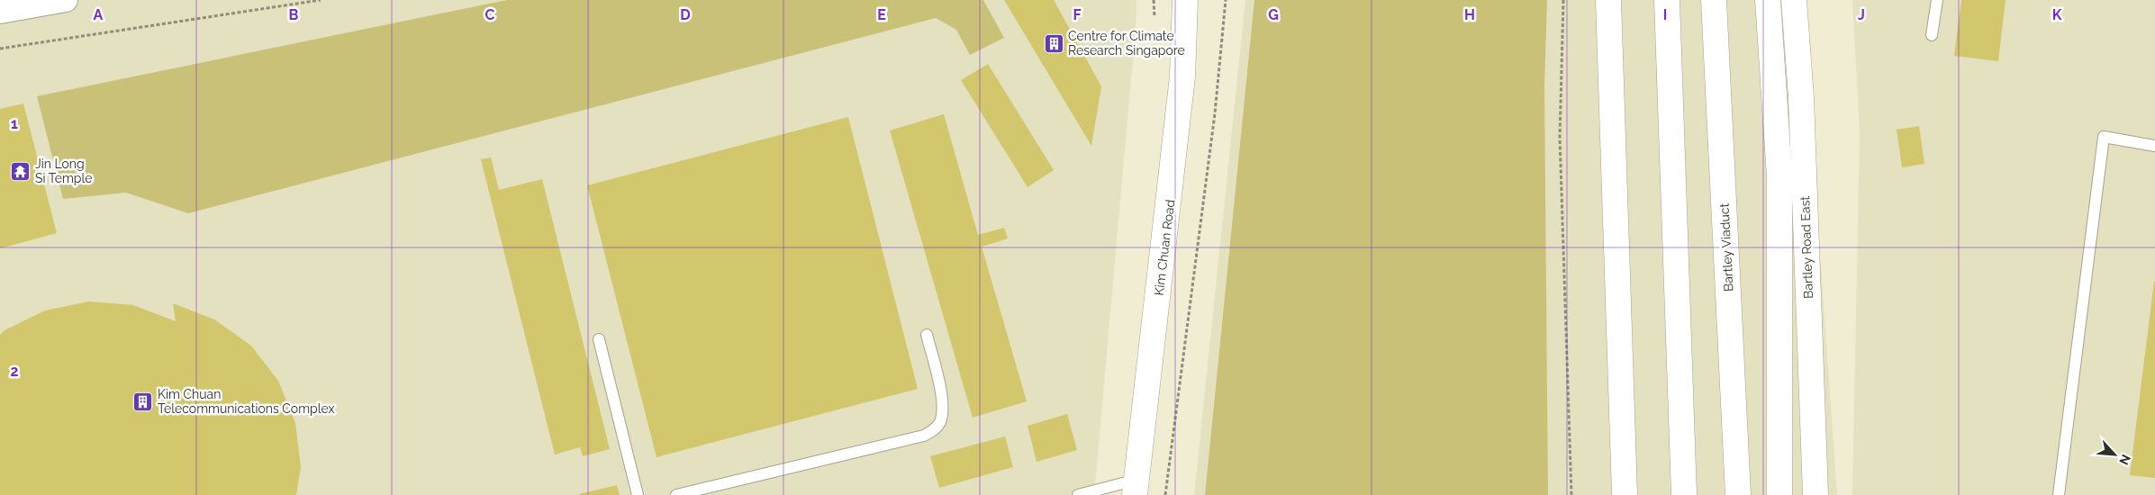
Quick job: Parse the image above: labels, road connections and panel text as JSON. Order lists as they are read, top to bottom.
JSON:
{
  "streets": {
    "main road": ["Kim Chuan Road", "Bartley Viaduct", "Bartley Road East"]
  },
  "places": {
    "building": ["Centre for Climate Research Singapore", "Kim Chuan Telecommunications Complex"],
    "temple": ["Jin Long Si Temple"]
  },
  "north": "bottom right",
  "grid": {
    "columns": [
      "A",
      "B",
      "C",
      "D",
      "E",
      "F",
      "G",
      "H",
      "I",
      "J",
      "K"
    ],
    "rows": ["1", "2"]
  }
}
